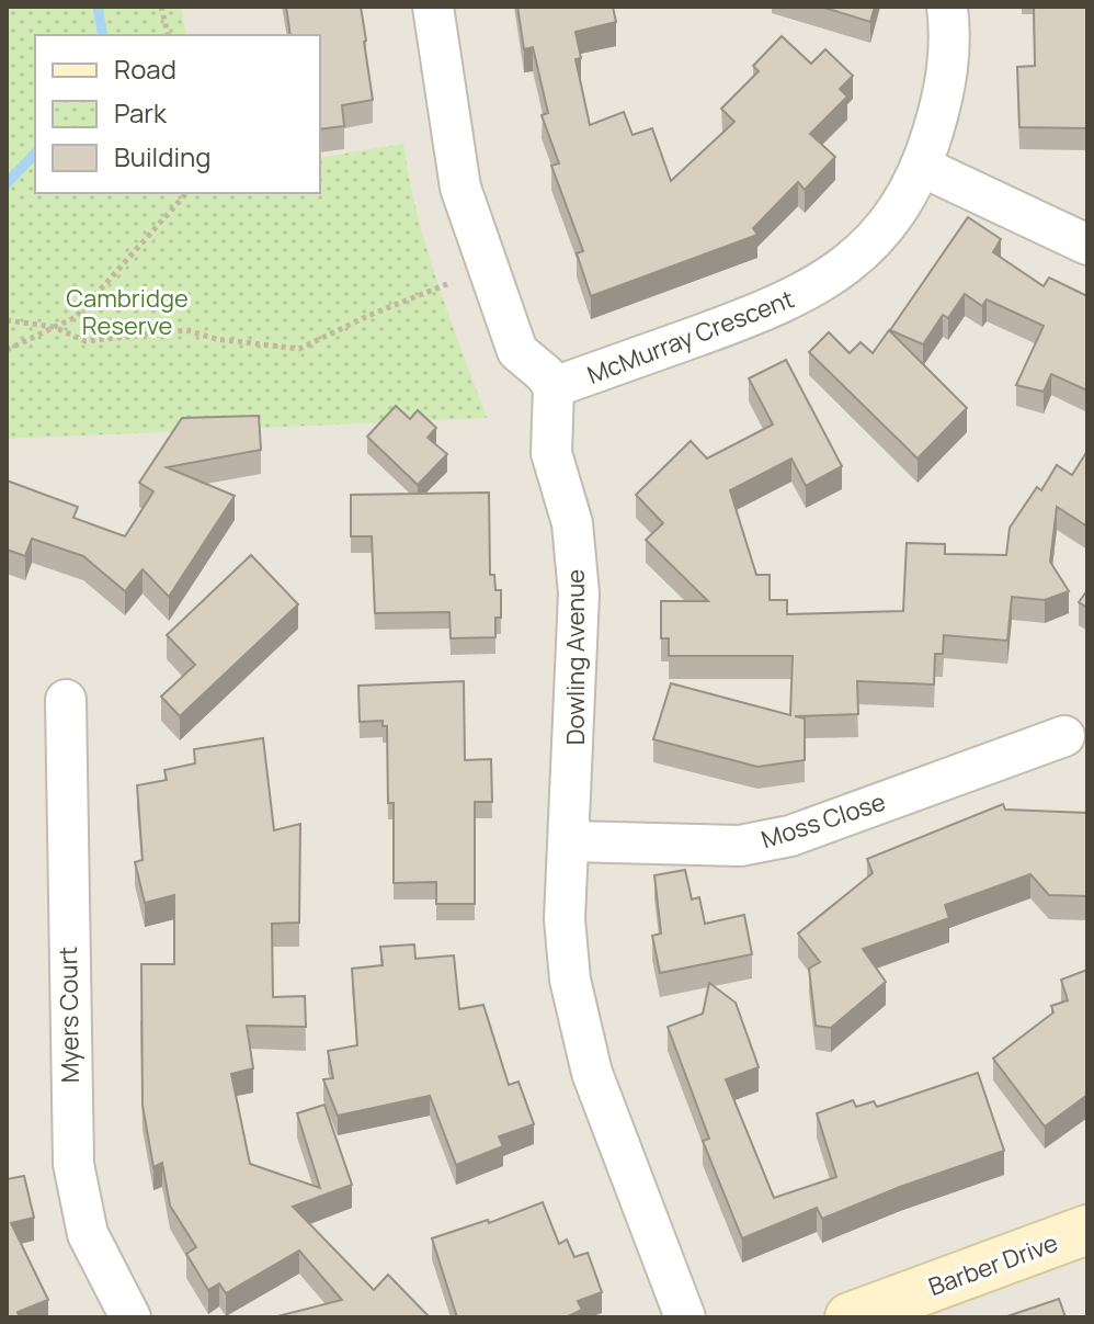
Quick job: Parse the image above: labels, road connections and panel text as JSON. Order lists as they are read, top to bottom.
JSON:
{
  "streets": {
    "street": [
      "McMurray Crescent",
      "Dowling Avenue",
      "Moss Close",
      "Myers Court",
      "Barber Drive"
    ]
  },
  "crossings": [
    ["McMurray Crescent", "Dowling Avenue"],
    ["Dowling Avenue", "Moss Close"]
  ],
  "parks": ["Cambridge Reserve"],
  "legend": ["Road", "Park", "Building"]
}
